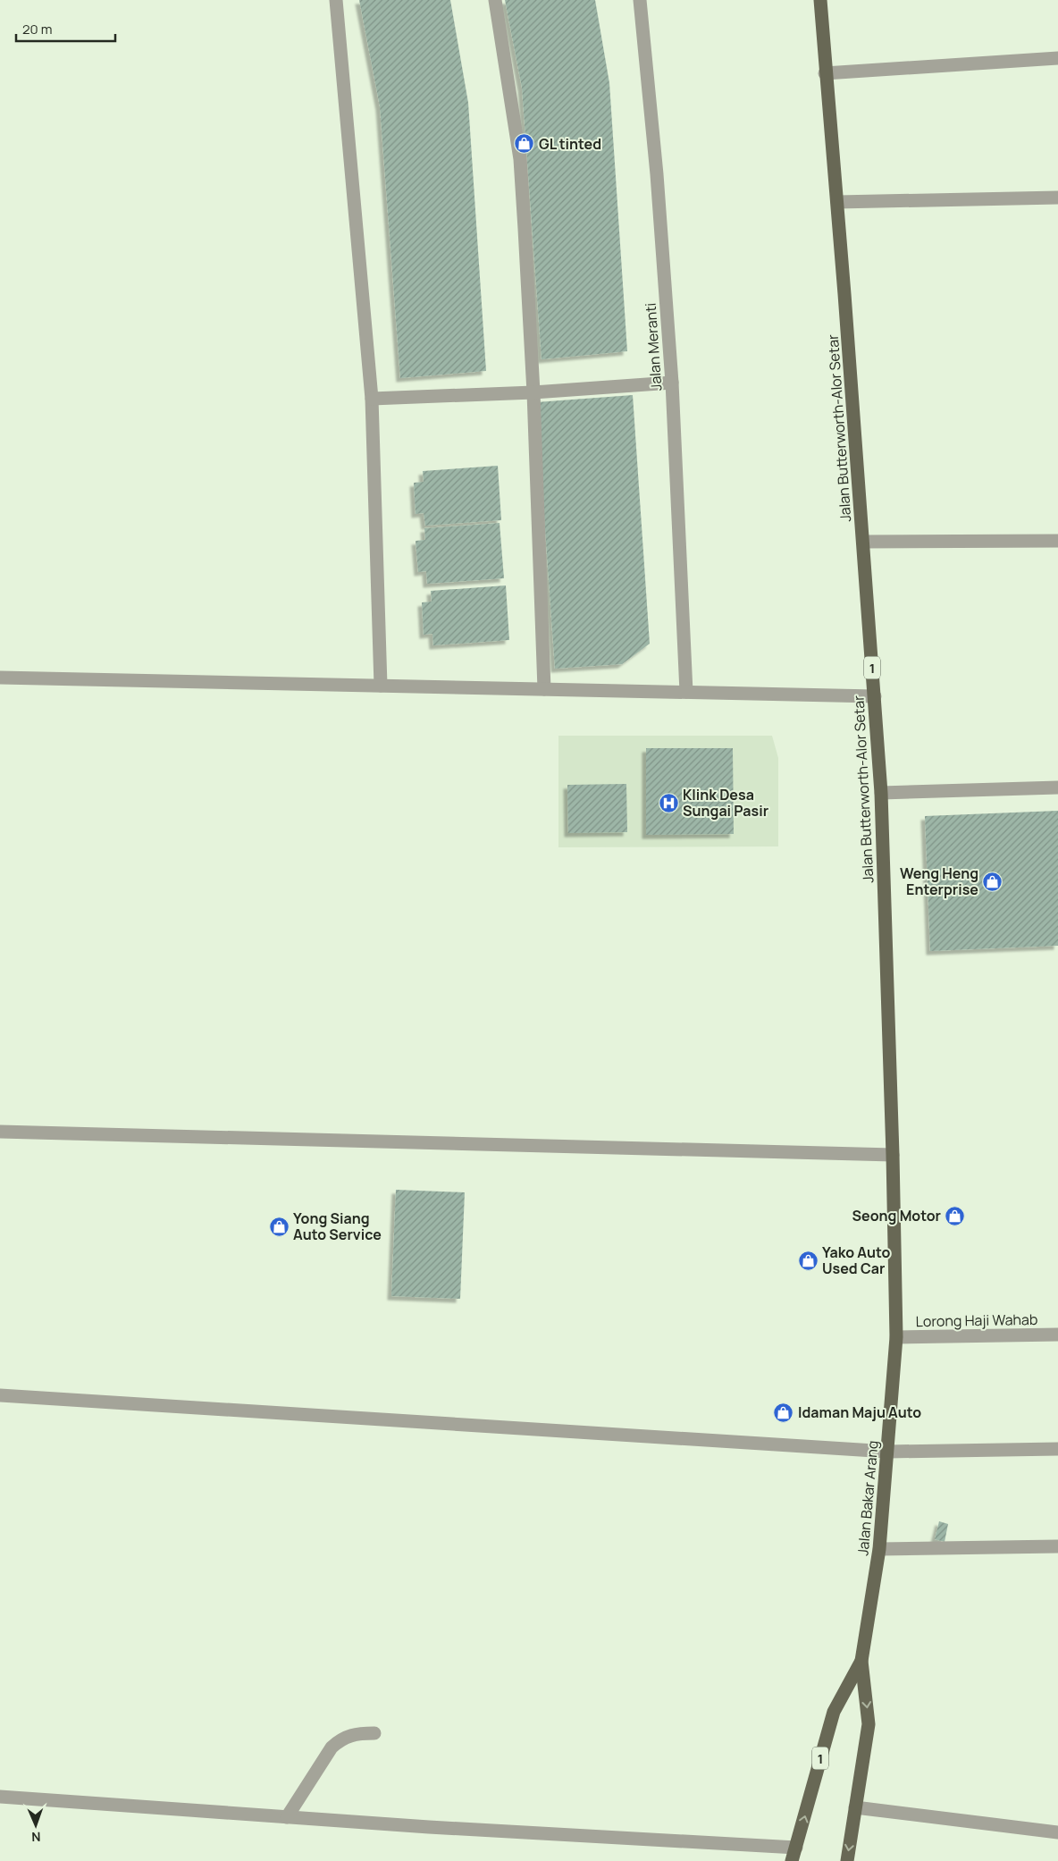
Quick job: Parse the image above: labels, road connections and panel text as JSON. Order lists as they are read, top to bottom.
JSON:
{
  "streets": {
    "main road": ["Jalan Butterworth-Alor Setar", "1", "Jalan Bakar Arang"],
    "street": ["Jalan Meranti", "Lorong Haji Wahab"]
  },
  "crossings": [
    ["Jalan Butterworth-Alor Setar", "Lorong Haji Wahab"],
    ["Jalan Butterworth-Alor Setar", "Jalan Bakar Arang"],
    ["Lorong Haji Wahab", "Jalan Bakar Arang"]
  ],
  "places": {
    "shop": [
      "GL tinted",
      "Weng Heng Enterprise",
      "Seong Motor",
      "Yong Siang Auto Service",
      "Yako Auto Used Car",
      "Idaman Maju Auto"
    ],
    "hospital": ["Klink Desa Sungai Pasir"]
  },
  "scale_bar": "20 m",
  "north": "bottom"
}
